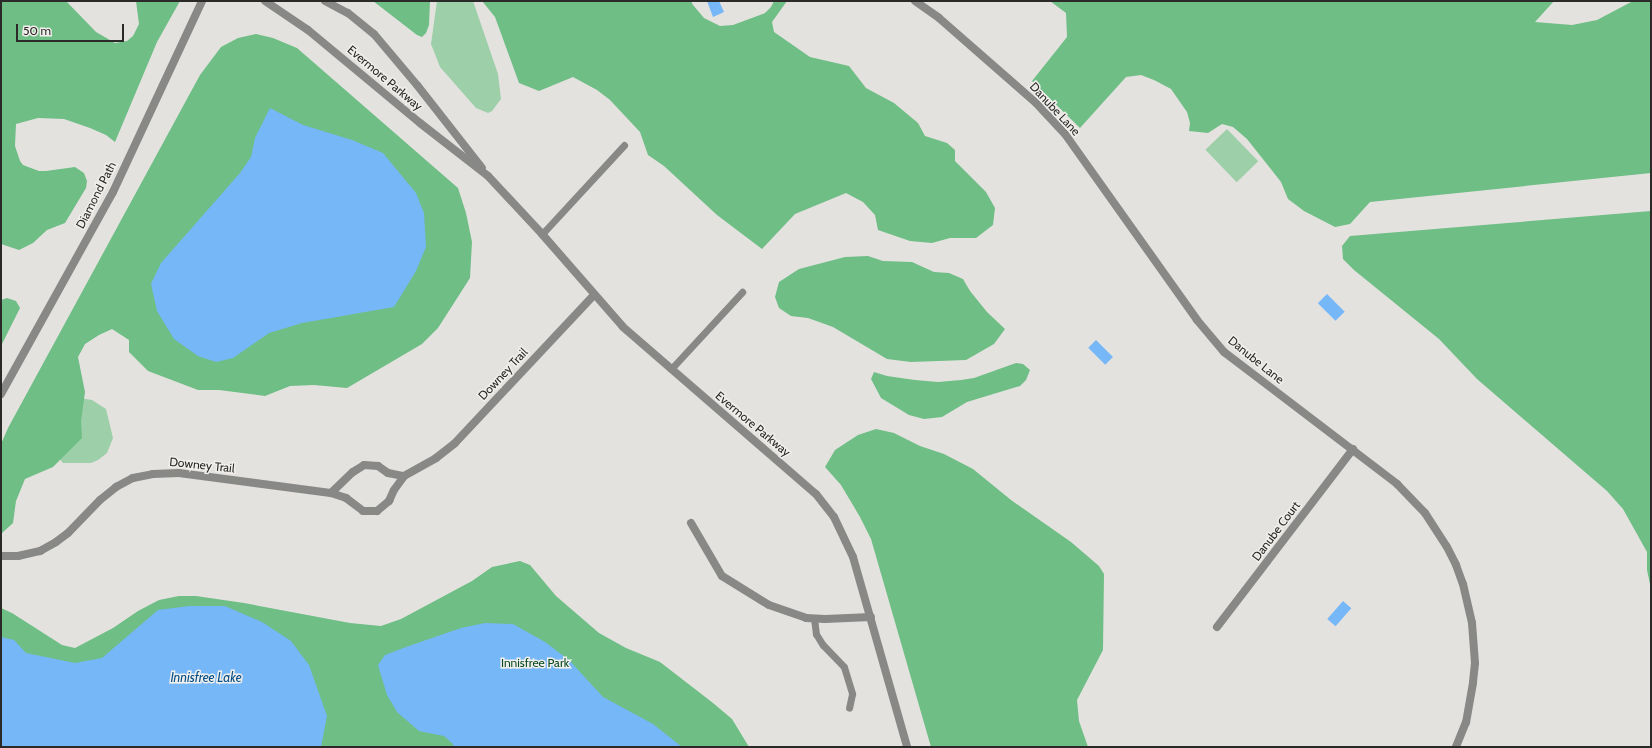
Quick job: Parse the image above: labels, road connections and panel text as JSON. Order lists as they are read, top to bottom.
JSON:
{
  "streets": {
    "street": [
      "Evermore Parkway",
      "Danube Lane",
      "Diamond Path",
      "Downey Trail",
      "Danube Court"
    ]
  },
  "crossings": [
    ["Evermore Parkway", "Downey Trail"],
    ["Danube Lane", "Danube Court"]
  ],
  "water": ["Innisfree Lake"],
  "parks": ["Innisfree Park"],
  "scale_bar": "50 m"
}
